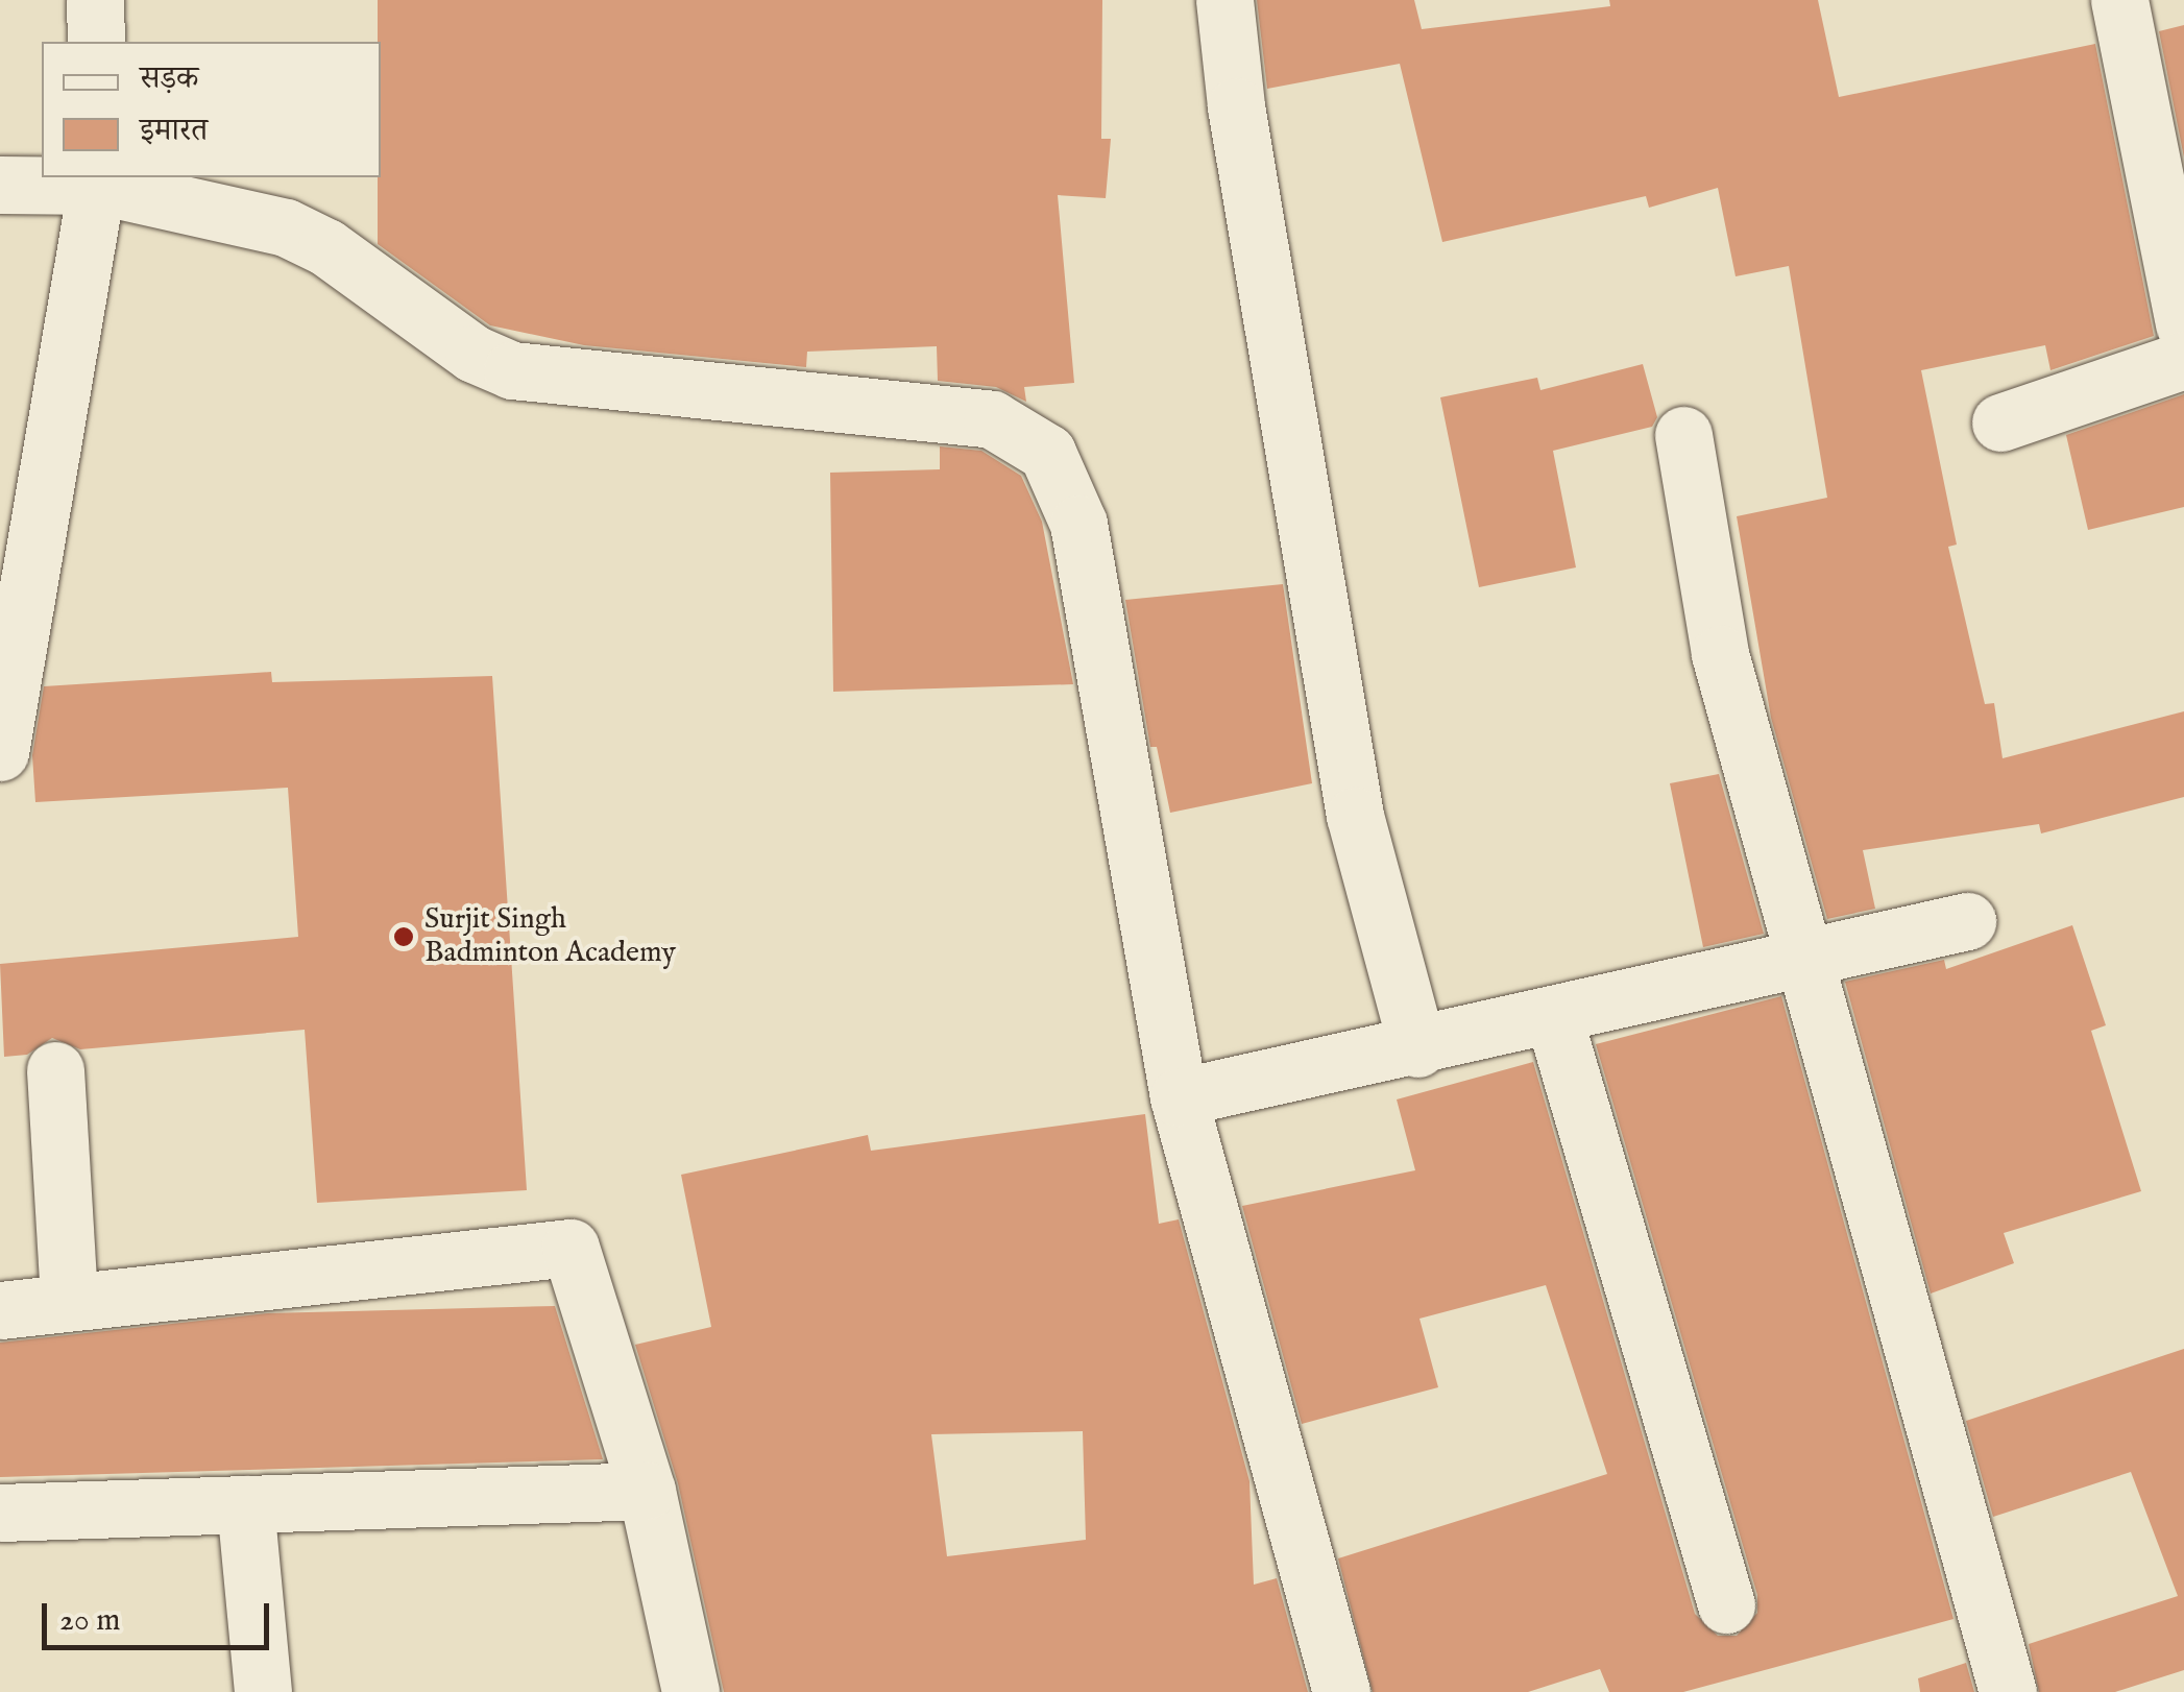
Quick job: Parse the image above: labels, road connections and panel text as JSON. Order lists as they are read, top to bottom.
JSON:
{
  "places": ["Surjit Singh Badminton Academy"],
  "legend": ["सड़क", "इमारत"],
  "scale_bar": "20 m"
}
